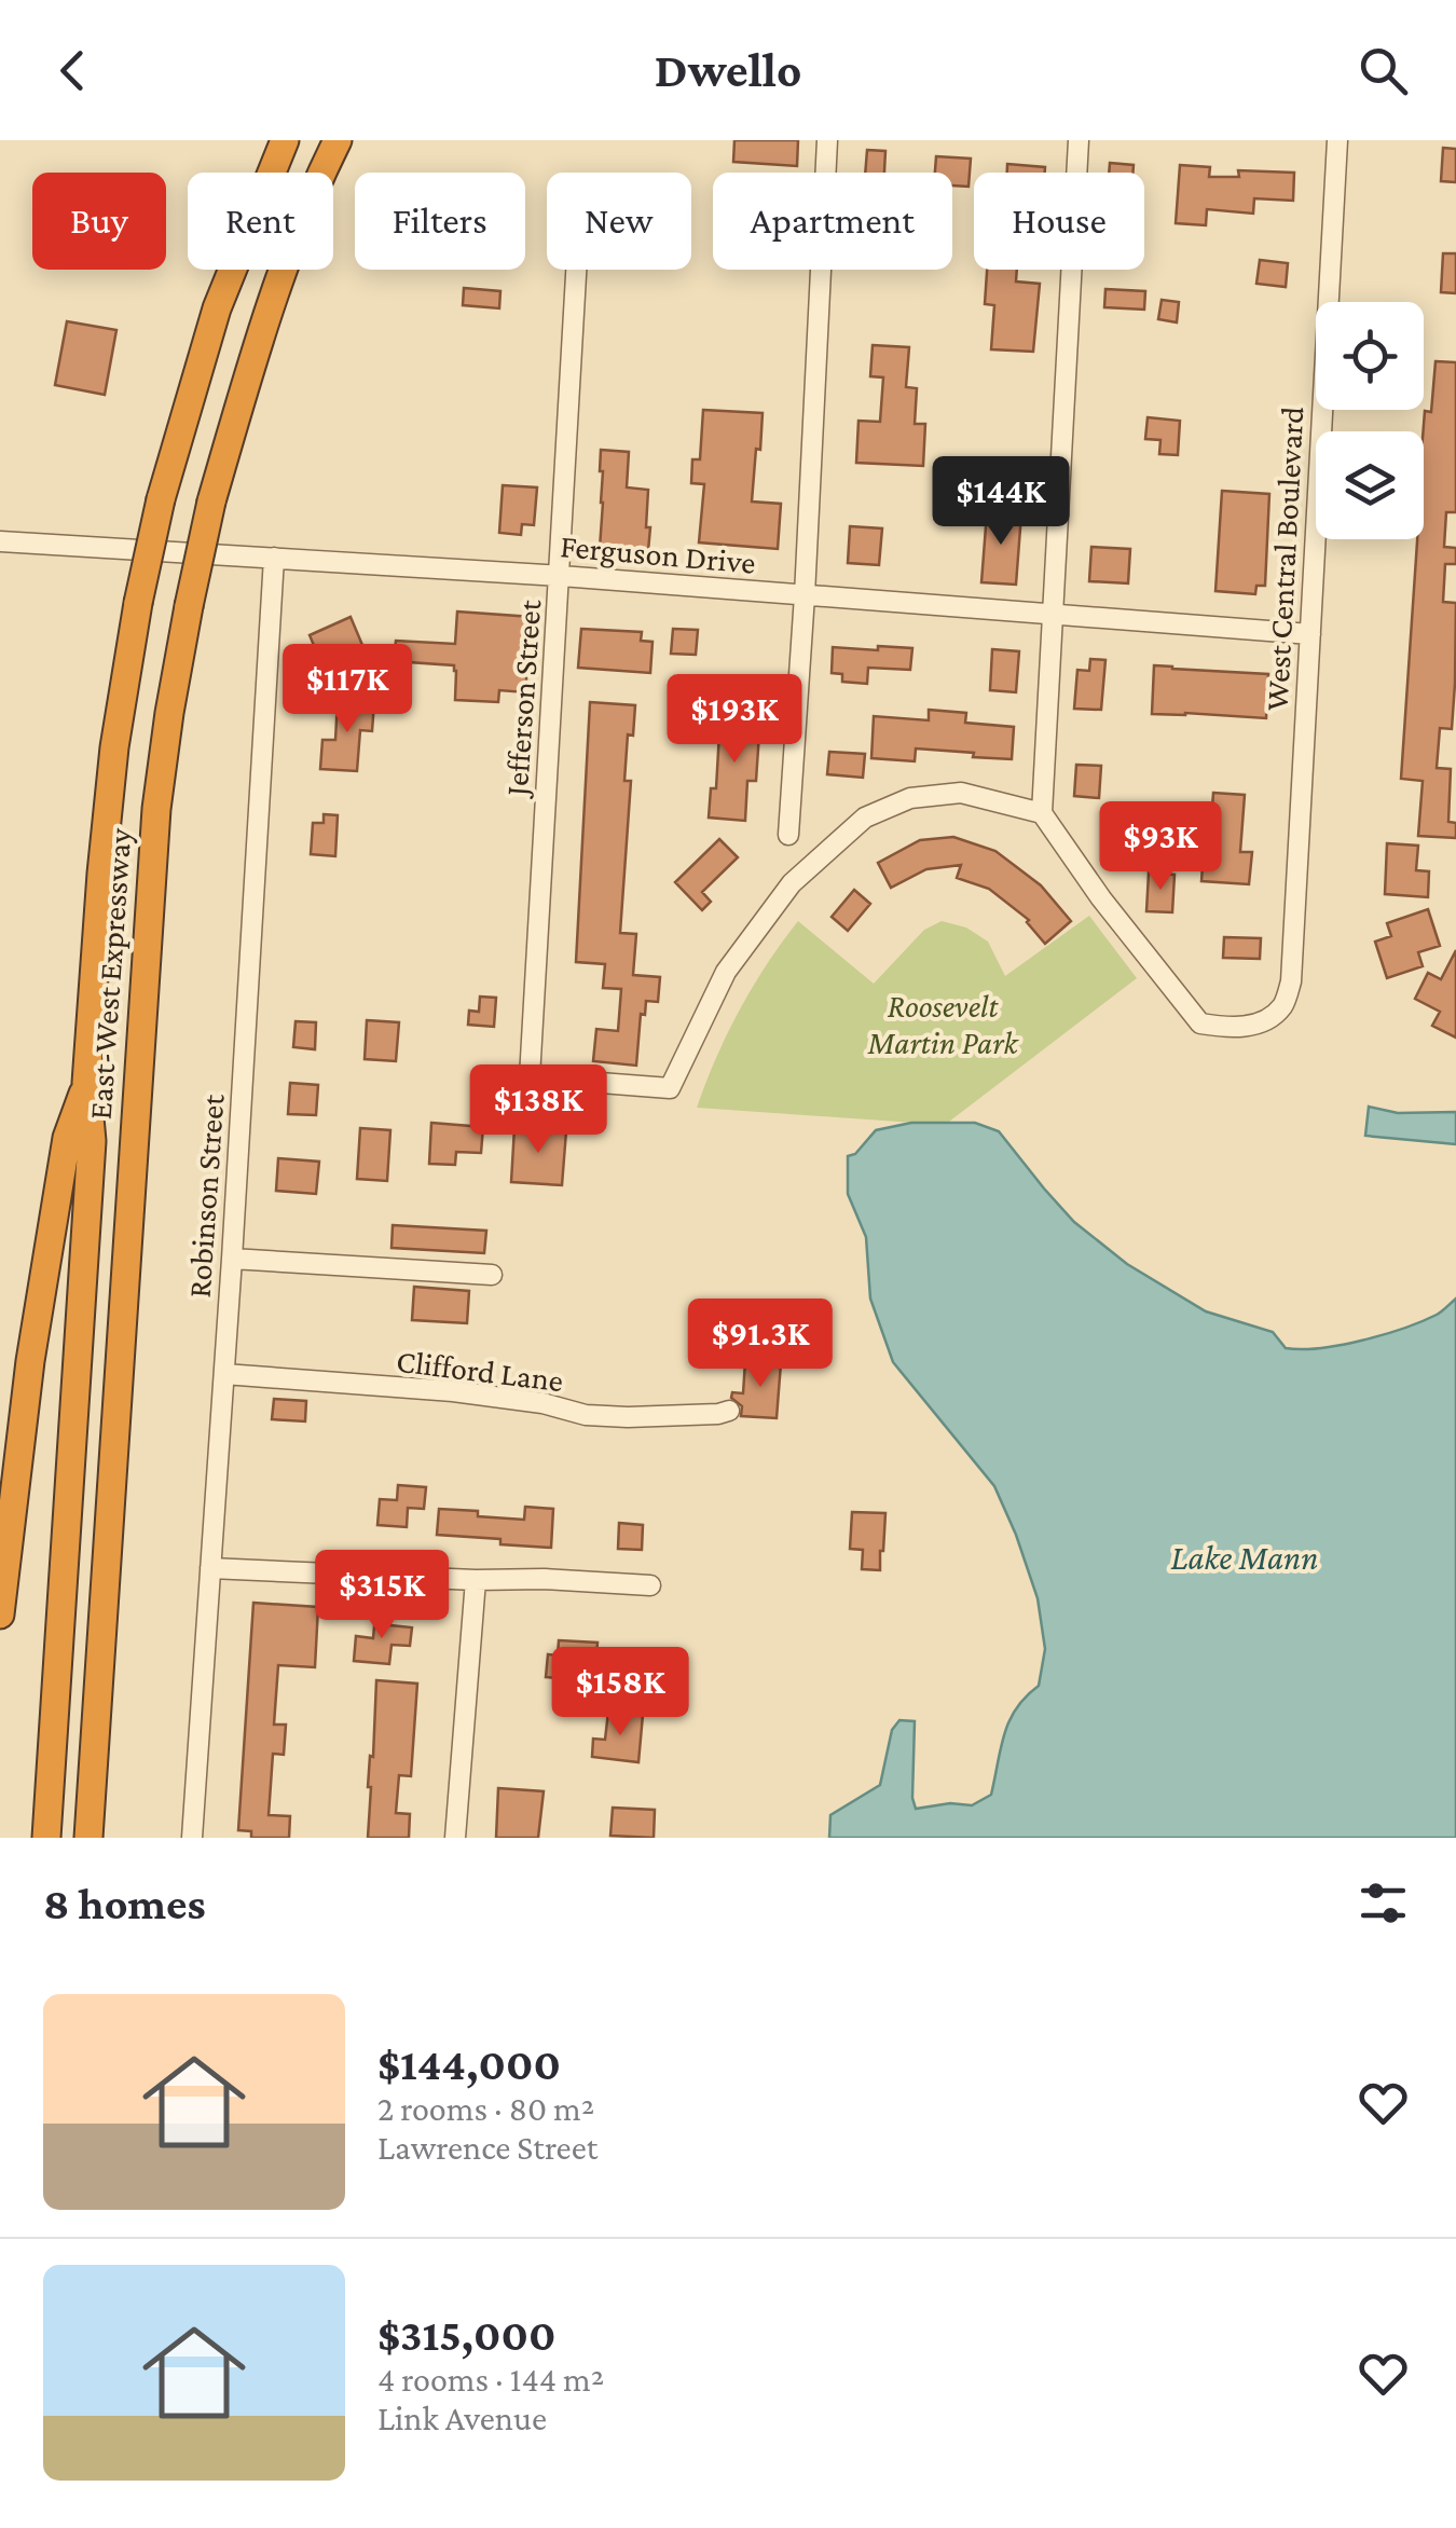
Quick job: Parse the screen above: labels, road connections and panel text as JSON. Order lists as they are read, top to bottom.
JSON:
{
  "streets": {
    "highway": ["East-West Expressway"],
    "street": [
      "Ferguson Drive",
      "West Central Boulevard",
      "Jefferson Street",
      "Robinson Street",
      "Clifford Lane"
    ]
  },
  "crossings": [
    ["Ferguson Drive", "West Central Boulevard"],
    ["Ferguson Drive", "Jefferson Street"],
    ["Ferguson Drive", "Robinson Street"],
    ["West Central Boulevard", "Jefferson Street"],
    ["Robinson Street", "Clifford Lane"]
  ],
  "water": ["Lake Mann"],
  "parks": ["Roosevelt Martin Park"],
  "page": {
    "header": "Dwello",
    "chip": [
      "Buy",
      "Rent",
      "Filters",
      "New",
      "Apartment",
      "House"
    ],
    "price": [
      "$144K",
      "$117K",
      "$193K",
      "$93K",
      "$138K",
      "$91.3K",
      "$315K",
      "$158K"
    ],
    "heading": "8 homes",
    "list": [
      {
        "name": "$144,000",
        "note": "2 rooms · 80 m² · Lawrence Street"
      },
      {
        "name": "$315,000",
        "note": "4 rooms · 144 m² · Link Avenue"
      }
    ]
  }
}
